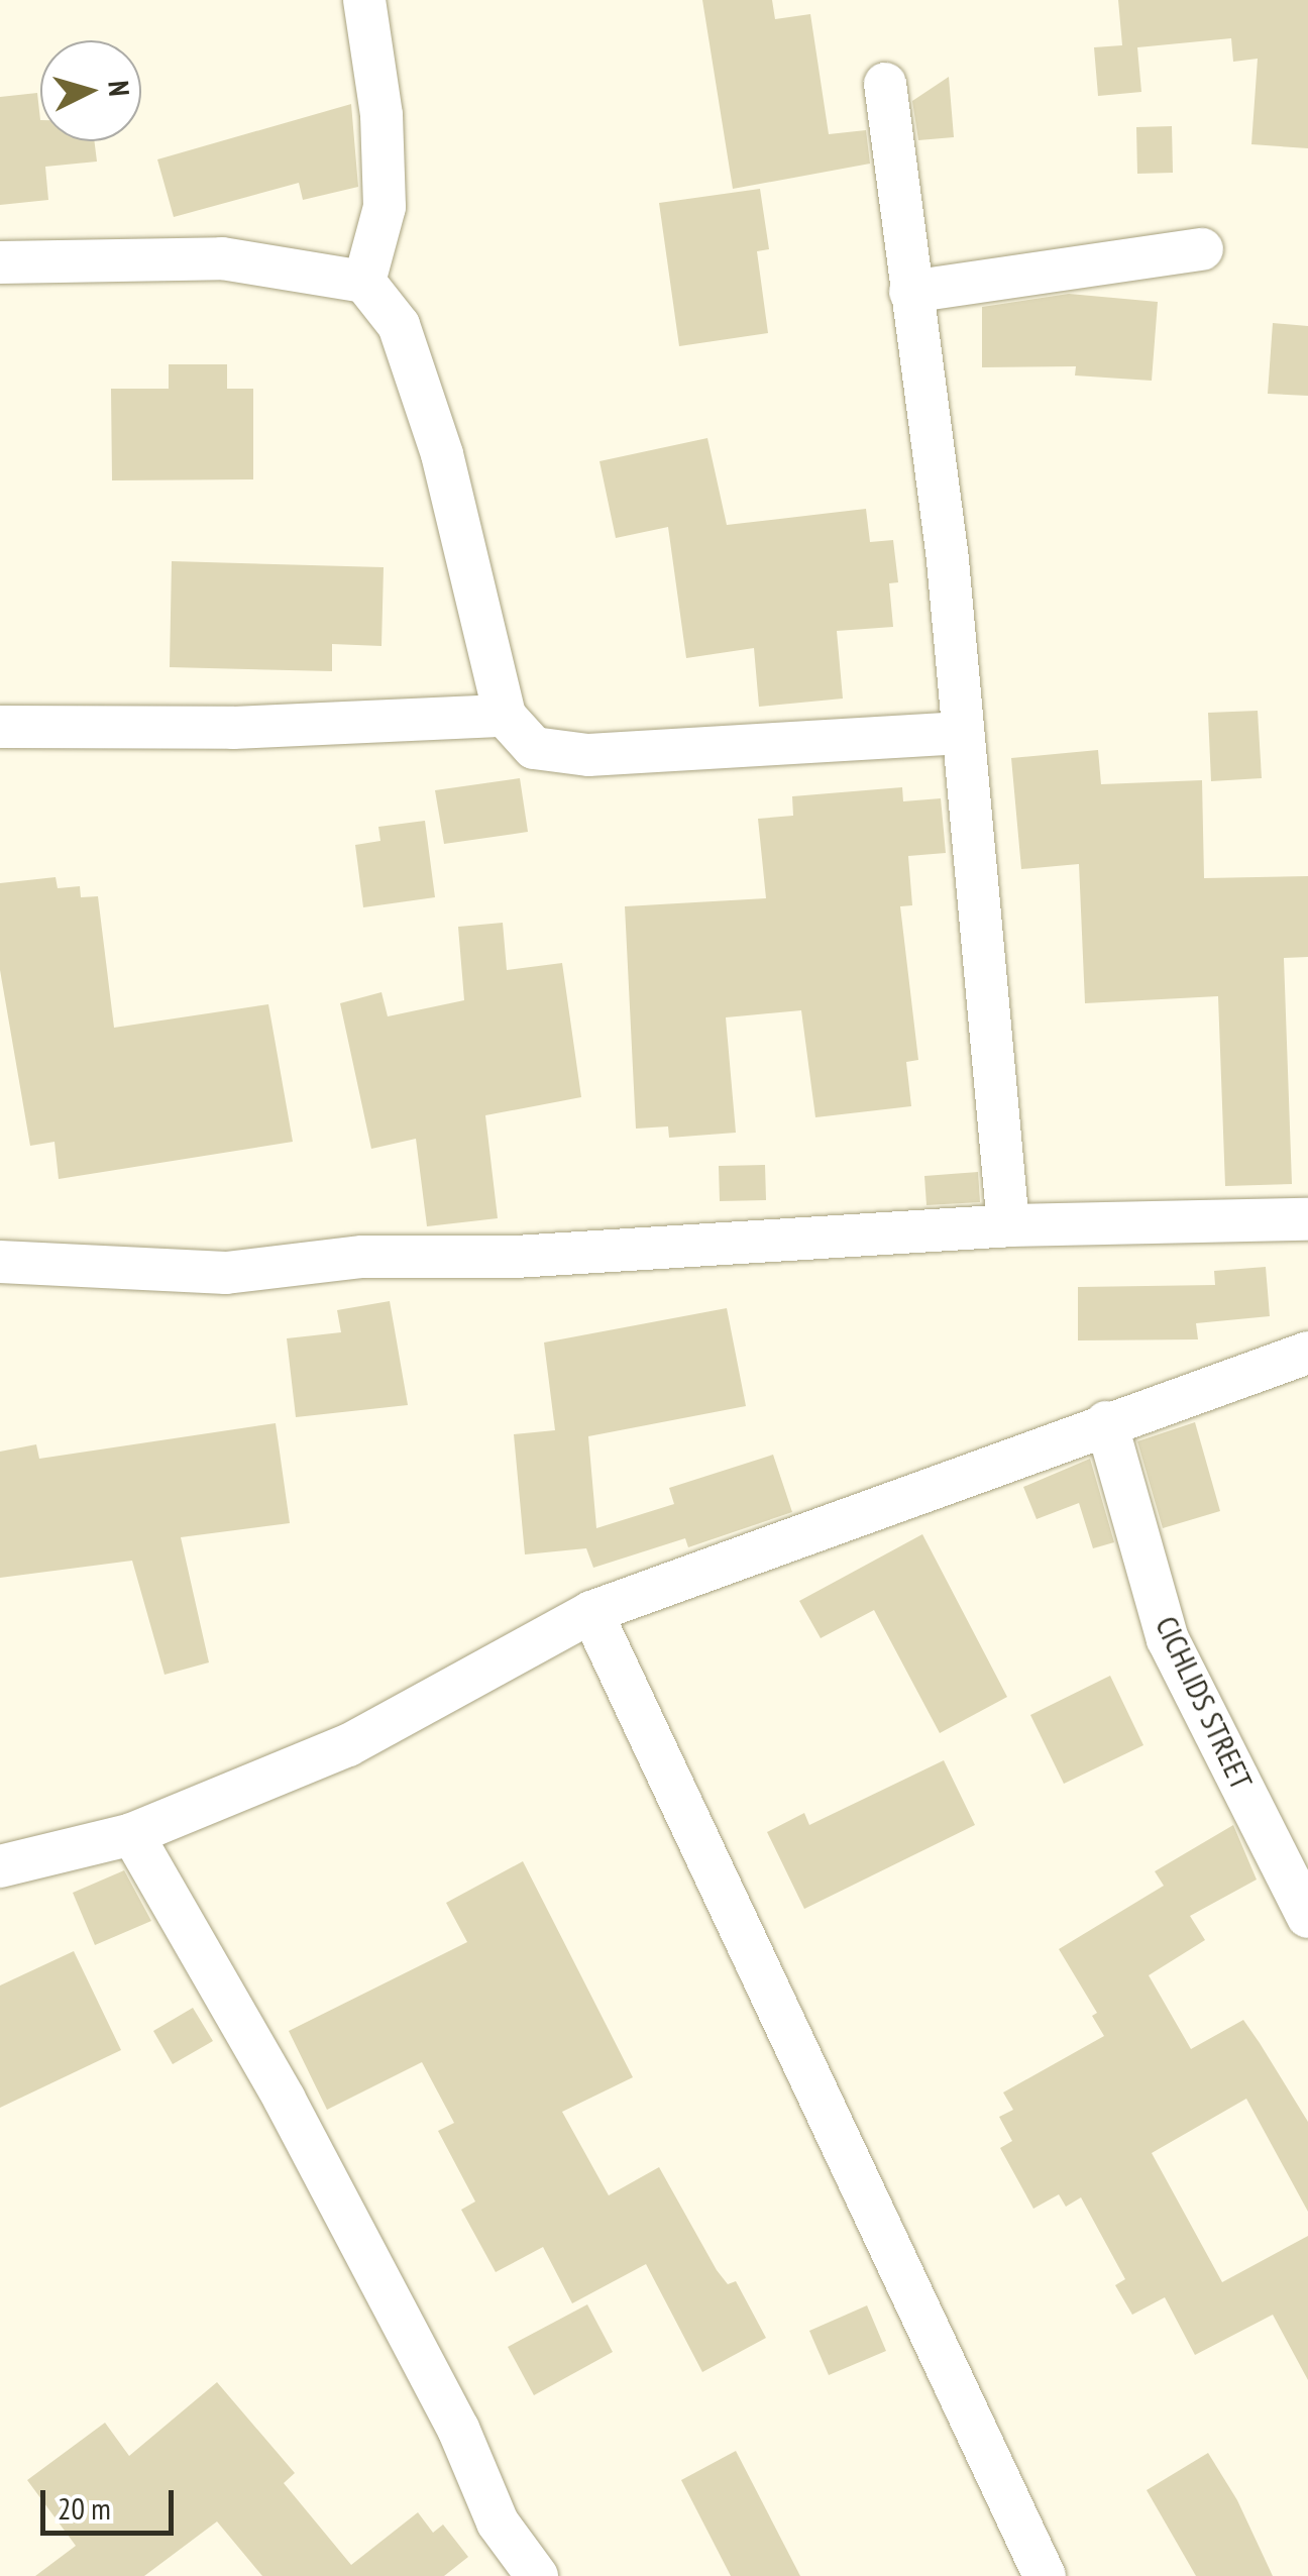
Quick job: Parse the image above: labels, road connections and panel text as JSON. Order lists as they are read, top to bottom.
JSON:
{
  "streets": {
    "street": ["CICHLIDS STREET"]
  },
  "scale_bar": "20 m",
  "north": "right"
}
